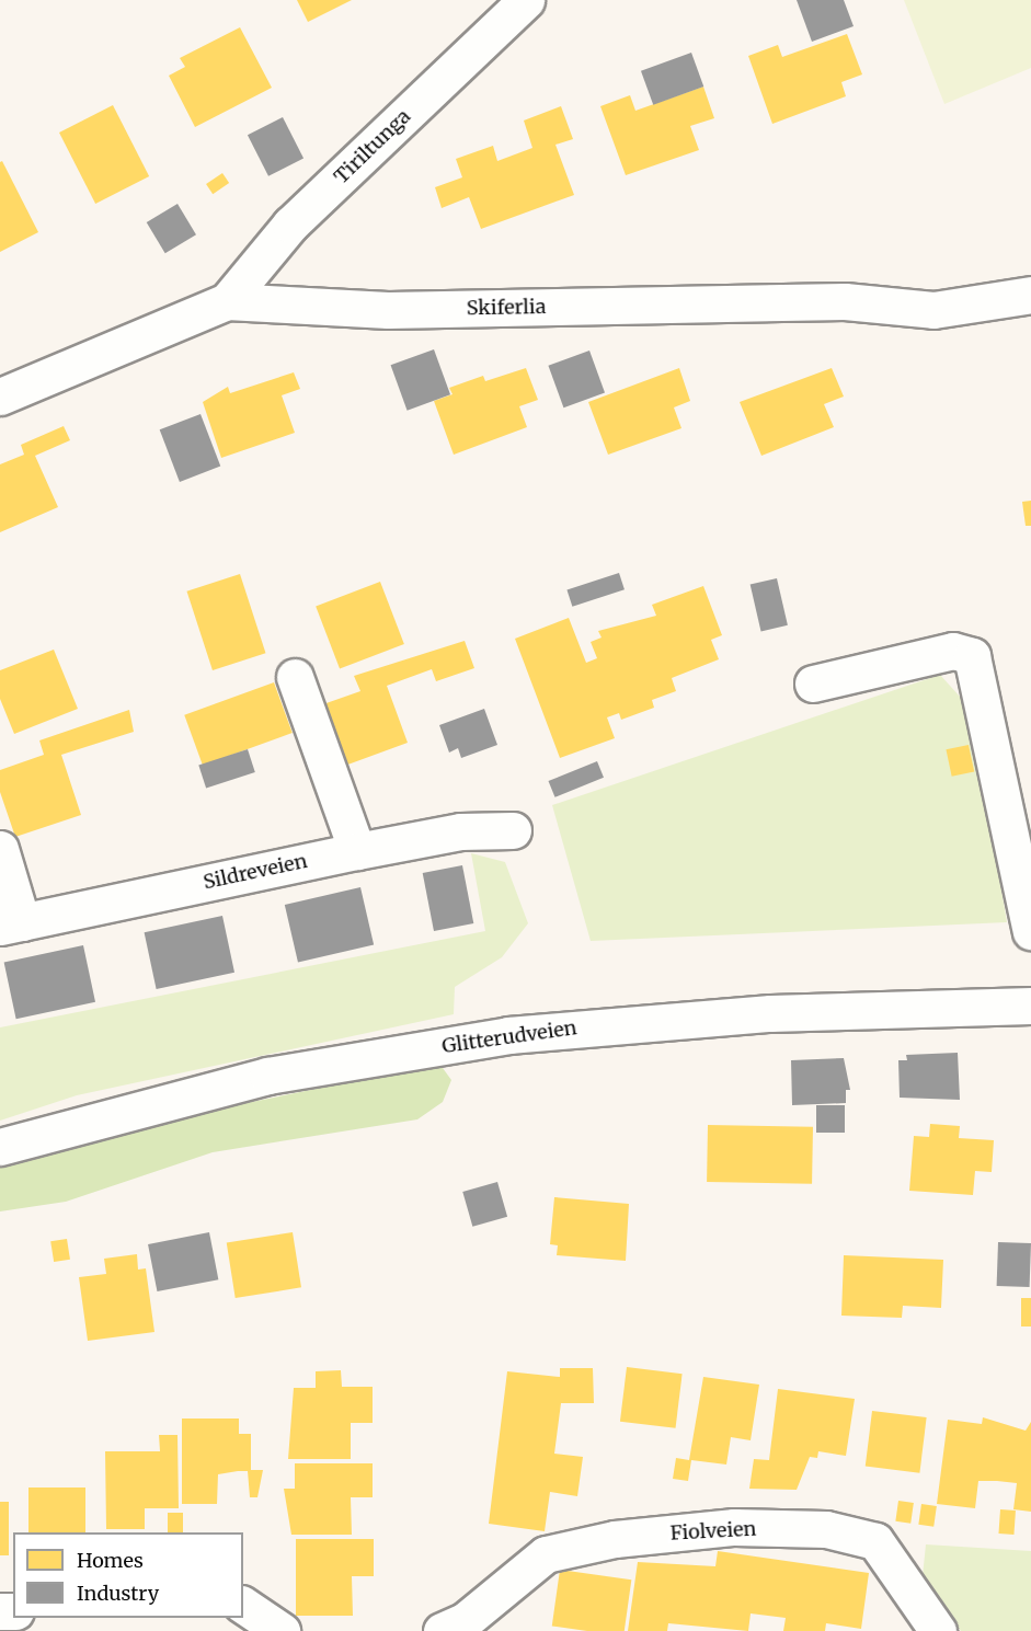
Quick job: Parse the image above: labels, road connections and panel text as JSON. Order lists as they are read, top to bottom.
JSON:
{
  "streets": {
    "street": [
      "Tiriltunga",
      "Skiferlia",
      "Sildreveien",
      "Glitterudveien",
      "Fiolveien"
    ]
  },
  "crossings": [
    ["Tiriltunga", "Skiferlia"]
  ],
  "legend": ["Homes", "Industry"]
}
